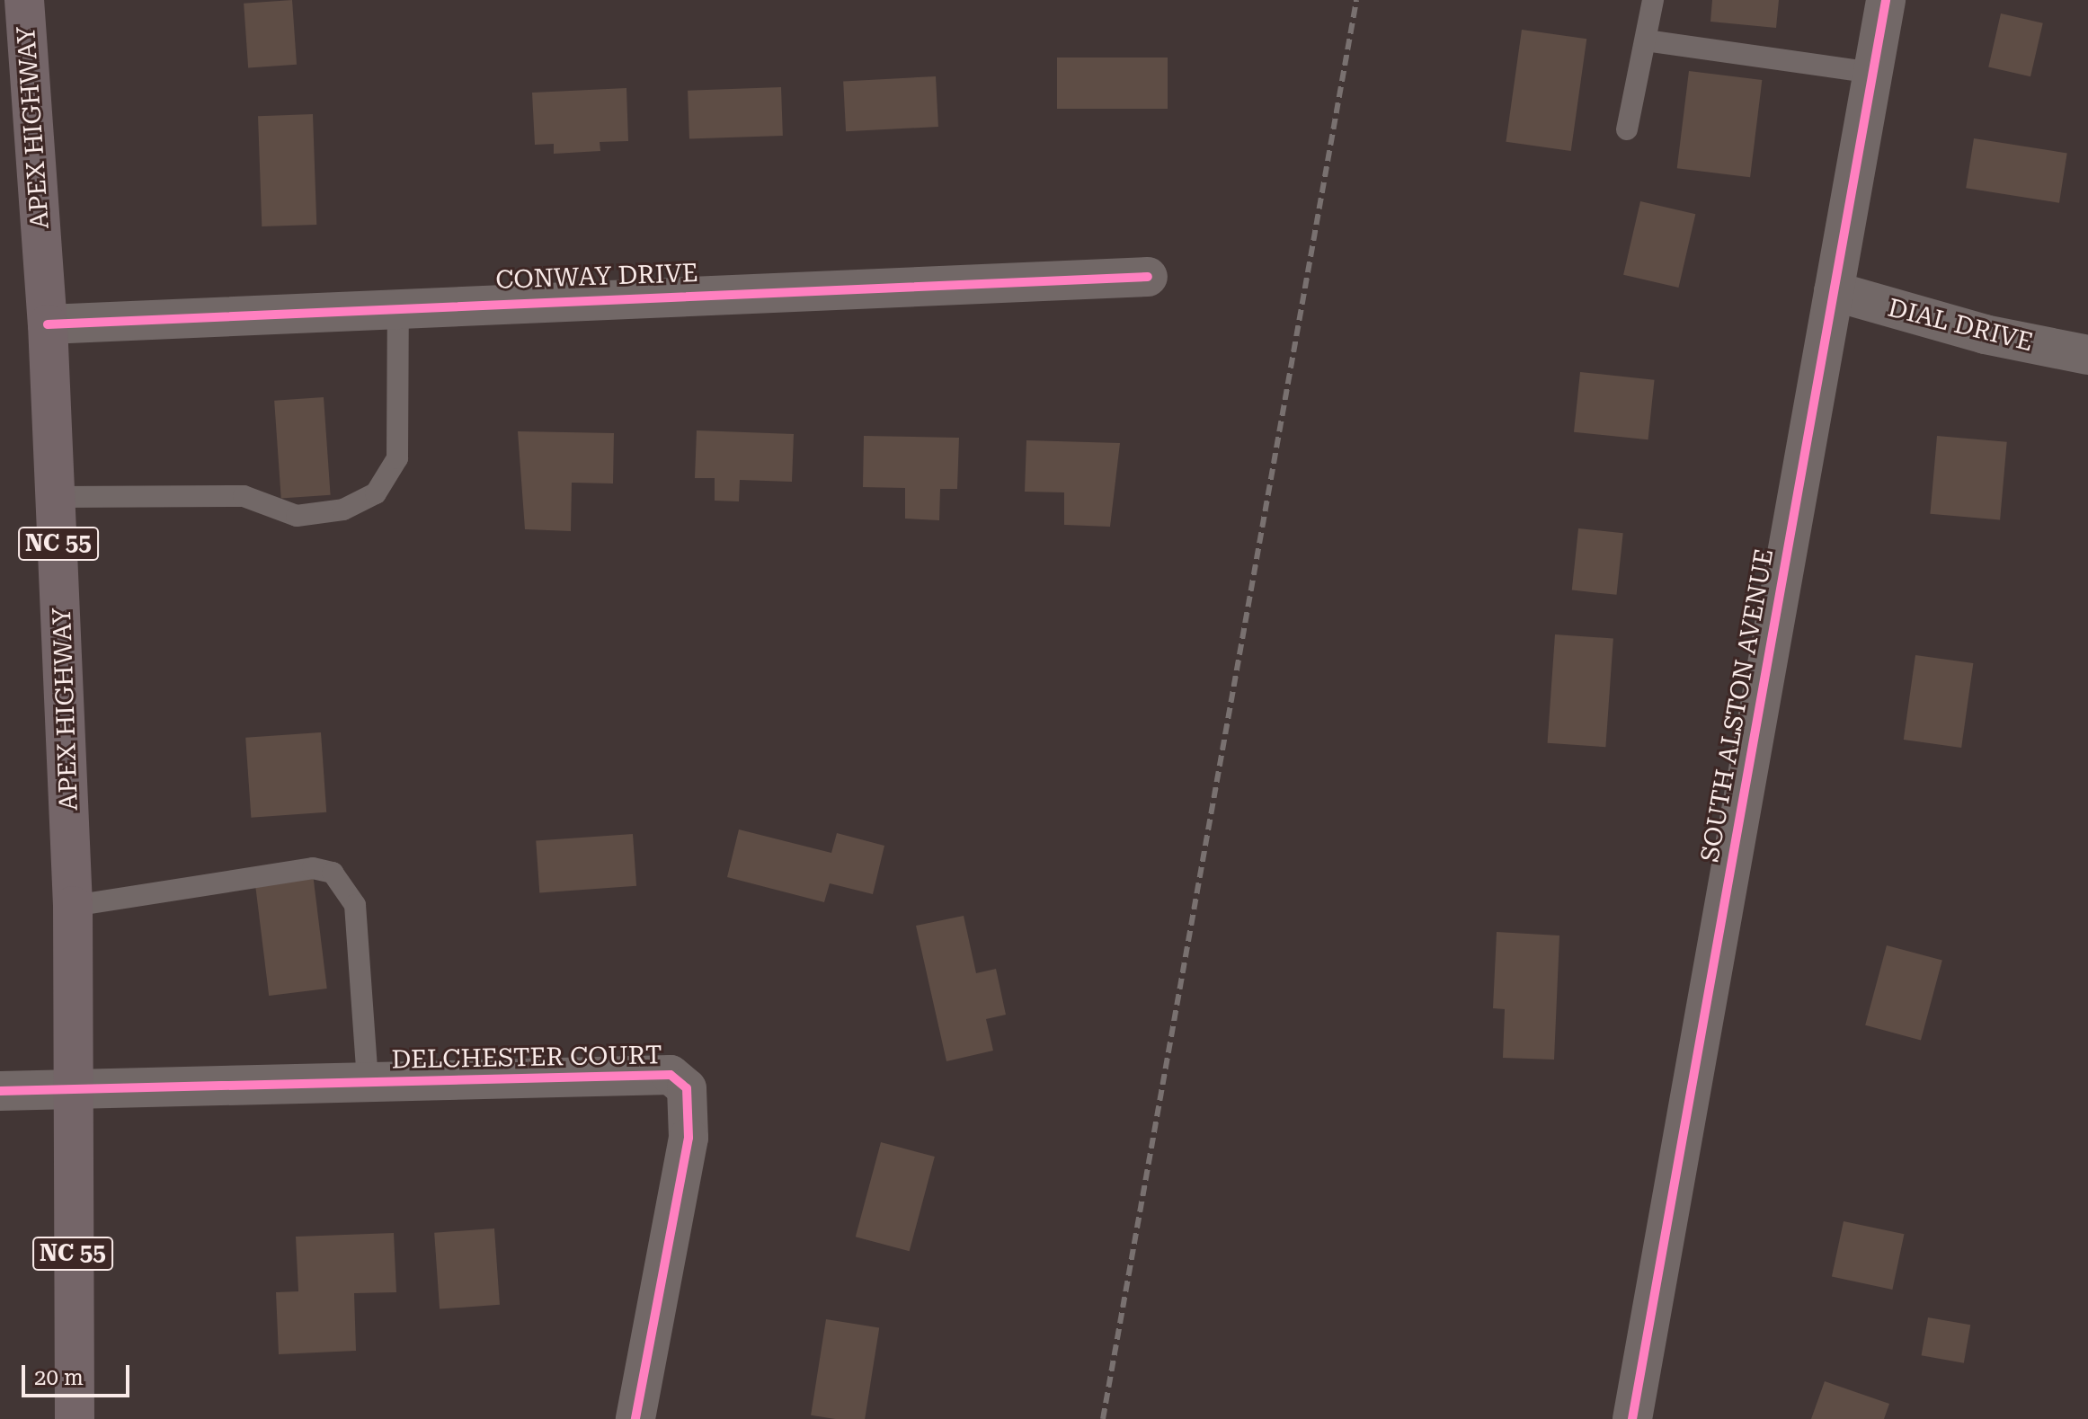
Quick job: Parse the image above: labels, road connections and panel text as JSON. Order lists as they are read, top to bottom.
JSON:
{
  "streets": {
    "main road": ["APEX HIGHWAY", "NC 55"],
    "street": [
      "CONWAY DRIVE",
      "DIAL DRIVE",
      "SOUTH ALSTON AVENUE",
      "DELCHESTER COURT"
    ]
  },
  "crossings": [
    ["APEX HIGHWAY", "CONWAY DRIVE"],
    ["APEX HIGHWAY", "DELCHESTER COURT"],
    ["DIAL DRIVE", "SOUTH ALSTON AVENUE"]
  ],
  "scale_bar": "20 m"
}
